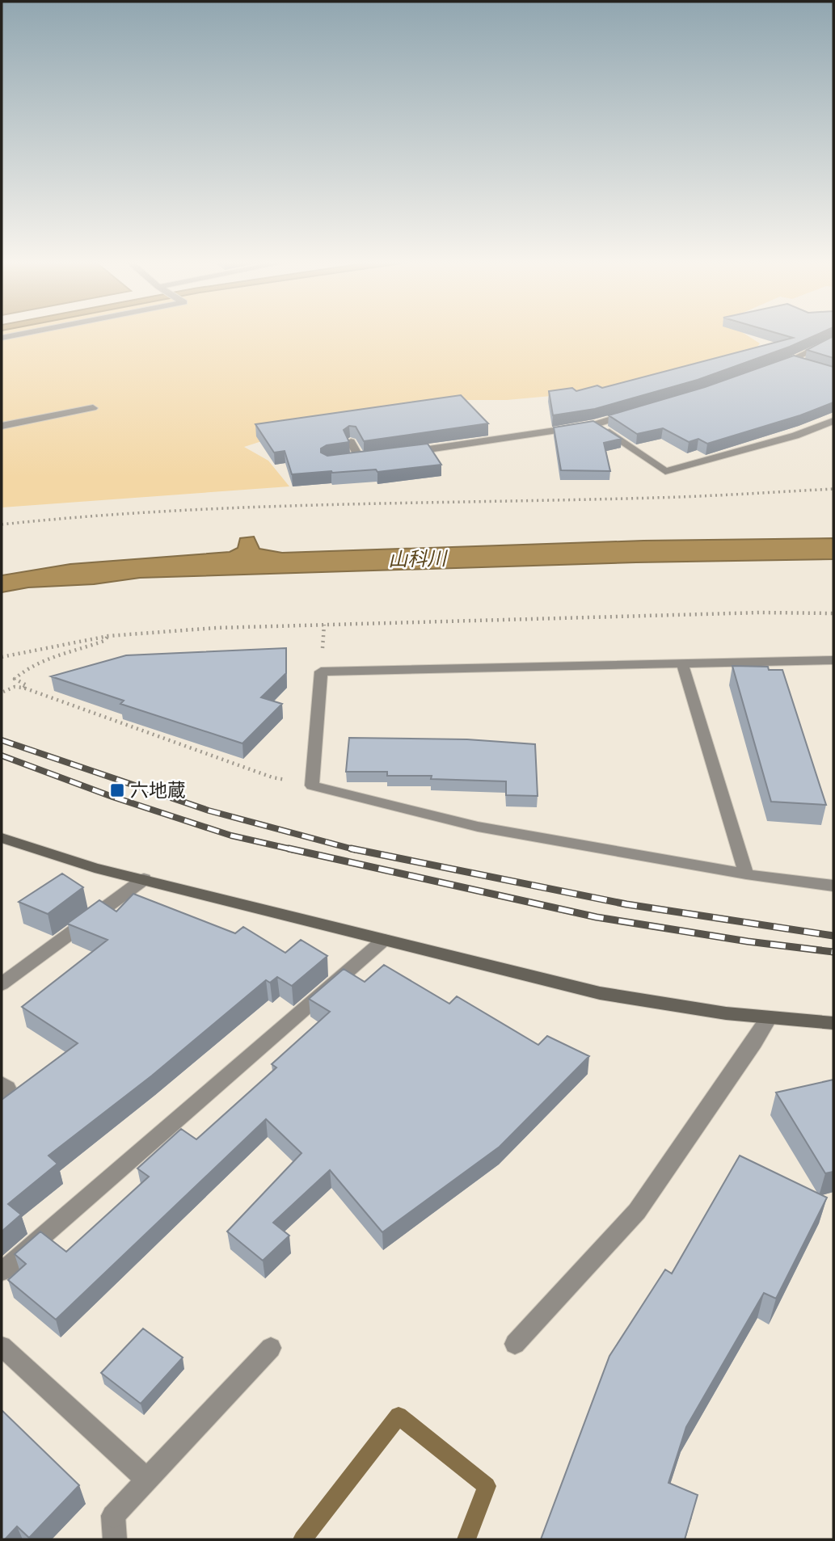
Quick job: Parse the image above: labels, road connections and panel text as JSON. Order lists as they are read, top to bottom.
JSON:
{
  "water": ["山科川"],
  "places": {
    "transit": ["六地蔵"]
  }
}
